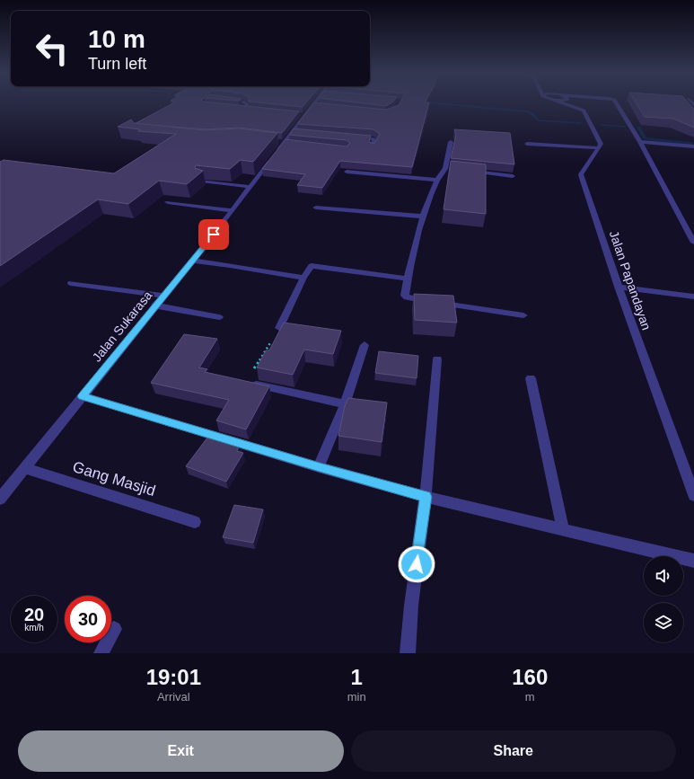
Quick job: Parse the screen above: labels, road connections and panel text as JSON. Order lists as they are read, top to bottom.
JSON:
{
  "streets": {
    "street": ["Jalan Papandayan", "Jalan Sukarasa", "Gang Masjid"]
  },
  "crossings": [
    ["Jalan Sukarasa", "Gang Masjid"]
  ],
  "page": {
    "turn": ["10 m", "Turn left"],
    "speed": "20 km/h",
    "limit": "30",
    "eta": [
      "19:01",
      "Arrival",
      "1",
      "min",
      "160",
      "m"
    ],
    "buttons": ["Exit", "Share"]
  }
}
